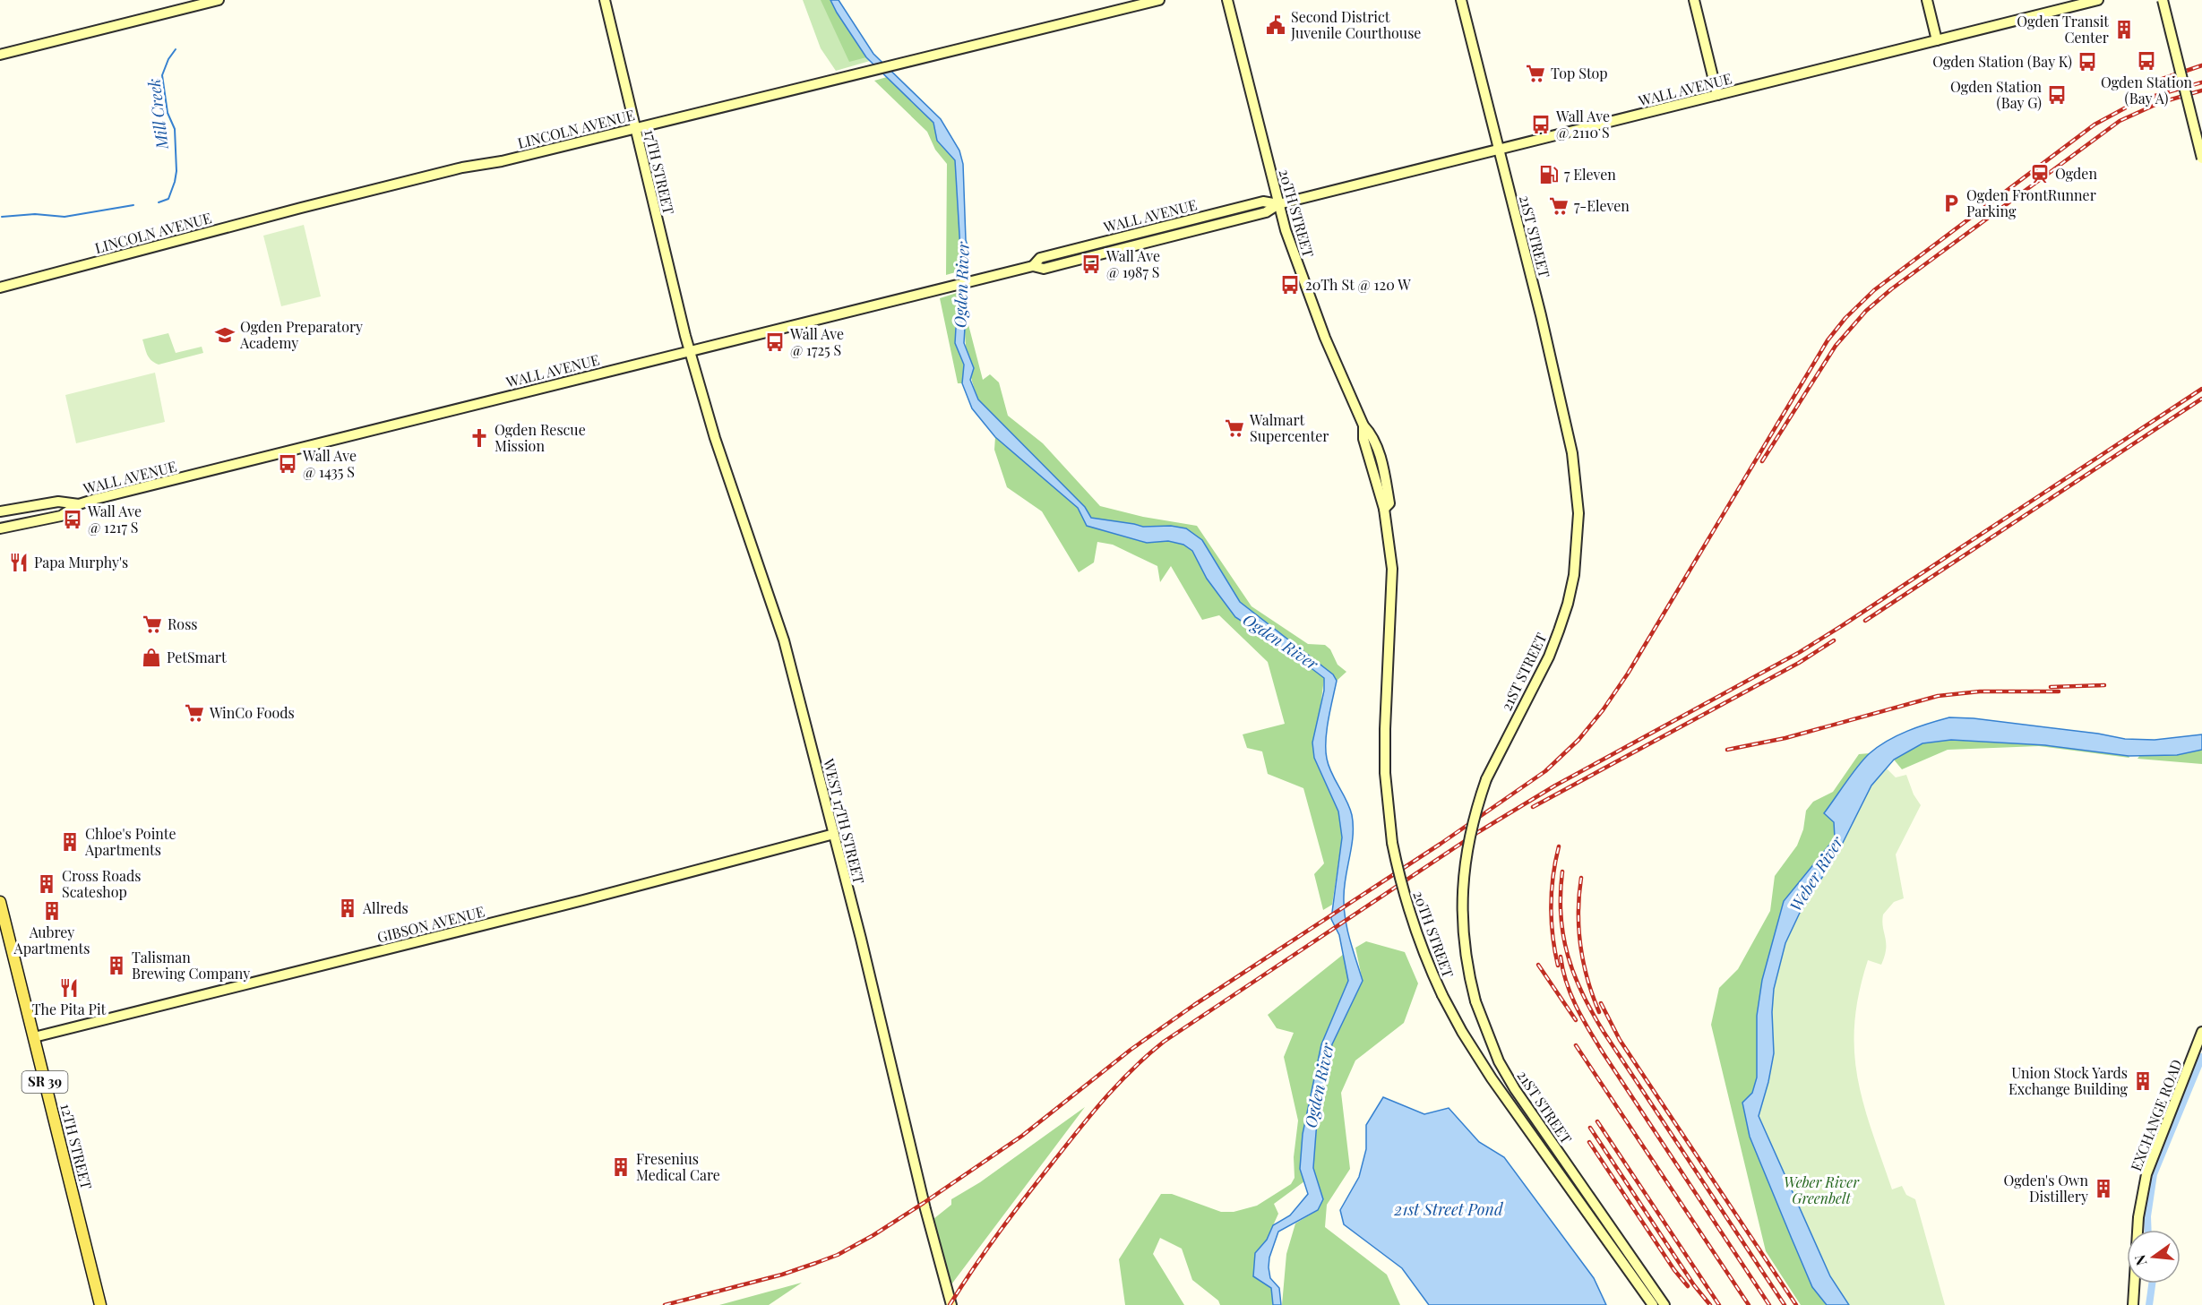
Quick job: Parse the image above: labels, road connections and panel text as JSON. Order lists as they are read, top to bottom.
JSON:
{
  "streets": {
    "main road": [
      "WALL AVENUE",
      "LINCOLN AVENUE",
      "17TH STREET",
      "20TH STREET",
      "21ST STREET",
      "WEST 17TH STREET",
      "GIBSON AVENUE",
      "SR 39",
      "EXCHANGE ROAD",
      "12TH STREET"
    ]
  },
  "crossings": [
    ["WALL AVENUE", "17TH STREET"],
    ["WALL AVENUE", "20TH STREET"],
    ["WALL AVENUE", "21ST STREET"],
    ["WALL AVENUE", "WEST 17TH STREET"],
    ["LINCOLN AVENUE", "17TH STREET"],
    ["17TH STREET", "WEST 17TH STREET"],
    ["WEST 17TH STREET", "GIBSON AVENUE"],
    ["GIBSON AVENUE", "12TH STREET"]
  ],
  "water": [
    "Mill Creek",
    "Ogden River",
    "Weber River",
    "21st Street Pond"
  ],
  "parks": ["Weber River Greenbelt"],
  "places": {
    "public building": ["Second District Juvenile Courthouse"],
    "building": [
      "Ogden Transit Center",
      "Chloe's Pointe Apartments",
      "Cross Roads Scateshop",
      "Allreds",
      "Aubrey Apartments",
      "Talisman Brewing Company",
      "Union Stock Yards Exchange Building",
      "Fresenius Medical Care",
      "Ogden's Own Distillery"
    ],
    "bus stop": [
      "Ogden Station (Bay A)",
      "Ogden Station (Bay K)",
      "Ogden Station (Bay G)",
      "Wall Ave @ 2110 S",
      "Wall Ave @ 1987 S",
      "20Th St @ 120 W",
      "Wall Ave @ 1725 S",
      "Wall Ave @ 1435 S",
      "Wall Ave @ 1217 S"
    ],
    "supermarket": [
      "Top Stop",
      "7-Eleven",
      "Walmart Supercenter",
      "Ross",
      "WinCo Foods"
    ],
    "station": ["Ogden"],
    "fuel station": ["7 Eleven"],
    "parking": ["Ogden FrontRunner Parking"],
    "school or university": ["Ogden Preparatory Academy"],
    "church": ["Ogden Rescue Mission"],
    "restaurant": ["Papa Murphy's", "The Pita Pit"],
    "shop": ["PetSmart"]
  },
  "north": "left"
}
